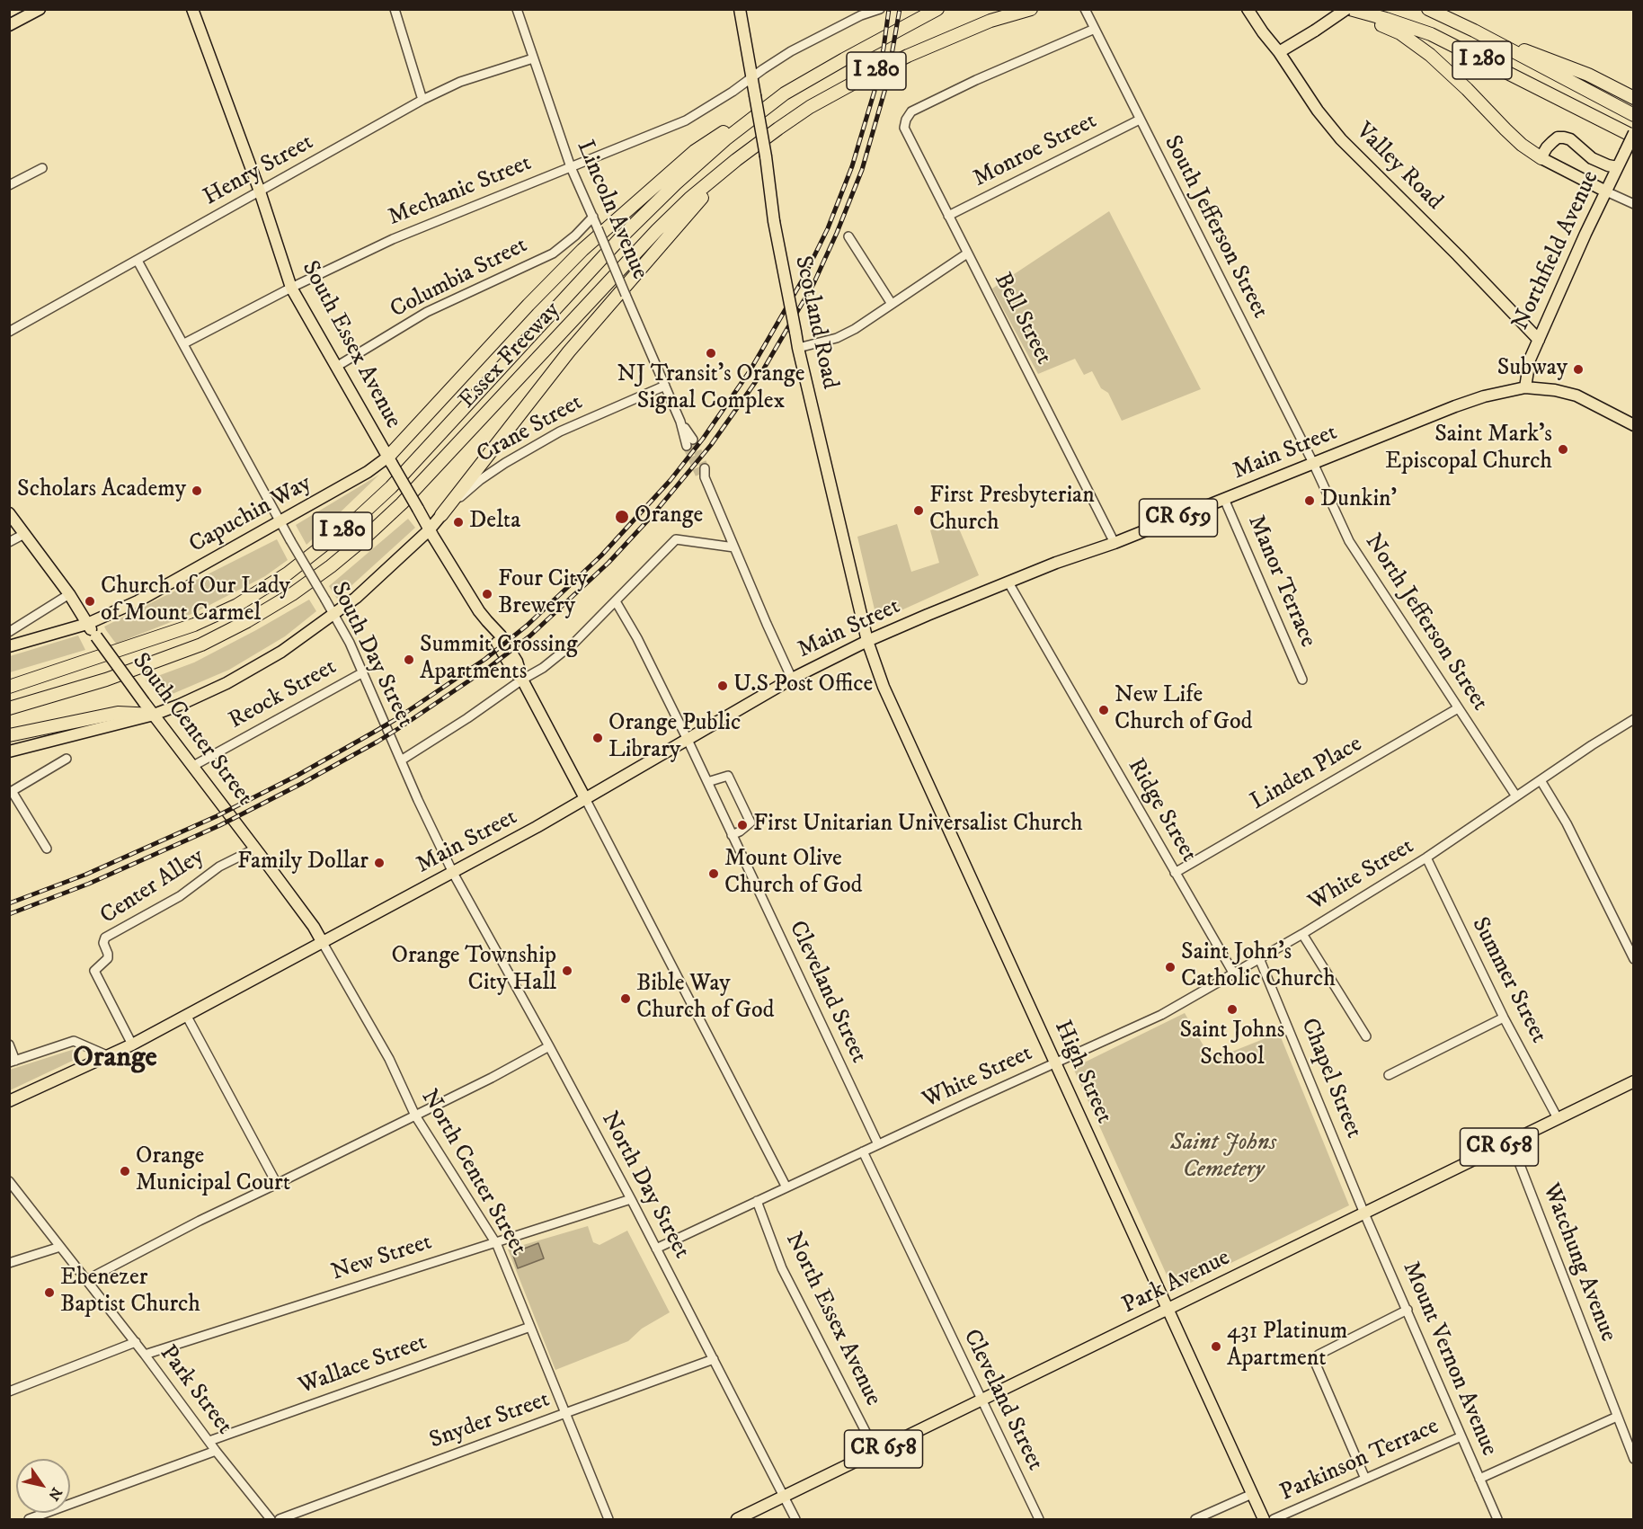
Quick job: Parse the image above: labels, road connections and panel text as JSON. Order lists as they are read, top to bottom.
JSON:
{
  "streets": {
    "highway": ["I 280", "Essex Freeway"],
    "main road": [
      "Valley Road",
      "Northfield Avenue",
      "Scotland Road",
      "South Essex Avenue",
      "Crane Street",
      "Main Street",
      "Capuchin Way",
      "CR 659",
      "South Center Street",
      "High Street",
      "CR 658",
      "Park Avenue"
    ],
    "street": [
      "Monroe Street",
      "Henry Street",
      "Mechanic Street",
      "Lincoln Avenue",
      "South Jefferson Street",
      "Columbia Street",
      "Bell Street",
      "Manor Terrace",
      "North Jefferson Street",
      "South Day Street",
      "Reock Street",
      "Linden Place",
      "Ridge Street",
      "White Street",
      "Center Alley",
      "Summer Street",
      "Cleveland Street",
      "Chapel Street",
      "North Center Street",
      "North Day Street",
      "New Street",
      "Watchung Avenue",
      "North Essex Avenue",
      "Mount Vernon Avenue",
      "Wallace Street",
      "Park Street",
      "Snyder Street",
      "Parkinson Terrace"
    ]
  },
  "crossings": [
    ["I 280", "Northfield Avenue"],
    ["Monroe Street", "South Jefferson Street"],
    ["Monroe Street", "Bell Street"],
    ["Valley Road", "Northfield Avenue"],
    ["Henry Street", "Lincoln Avenue"],
    ["Henry Street", "South Essex Avenue"],
    ["Henry Street", "South Day Street"],
    ["Mechanic Street", "Lincoln Avenue"],
    ["Mechanic Street", "Scotland Road"],
    ["Mechanic Street", "South Essex Avenue"],
    ["Mechanic Street", "South Day Street"],
    ["Lincoln Avenue", "Columbia Street"],
    ["Lincoln Avenue", "Crane Street"],
    ["South Jefferson Street", "Bell Street"],
    ["South Jefferson Street", "Main Street"],
    ["South Jefferson Street", "North Jefferson Street"],
    ["Northfield Avenue", "Main Street"],
    ["Columbia Street", "South Essex Avenue"],
    ["Bell Street", "Main Street"],
    ["Scotland Road", "Main Street"],
    ["Scotland Road", "High Street"],
    ["South Essex Avenue", "Crane Street"],
    ["South Essex Avenue", "Main Street"],
    ["South Essex Avenue", "Capuchin Way"],
    ["Crane Street", "South Day Street"],
    ["Crane Street", "South Center Street"],
    ["Main Street", "Manor Terrace"],
    ["Main Street", "North Jefferson Street"],
    ["Main Street", "South Day Street"],
    ["Main Street", "South Center Street"],
    ["Main Street", "Ridge Street"],
    ["Main Street", "Center Alley"],
    ["Main Street", "Cleveland Street"],
    ["Main Street", "High Street"],
    ["Main Street", "North Center Street"],
    ["Main Street", "North Day Street"],
    ["Capuchin Way", "South Day Street"],
    ["Capuchin Way", "South Center Street"],
    ["North Jefferson Street", "Linden Place"],
    ["North Jefferson Street", "White Street"],
    ["South Day Street", "Reock Street"],
    ["South Day Street", "North Day Street"],
    ["Reock Street", "South Center Street"],
    ["South Center Street", "Center Alley"],
    ["South Center Street", "North Center Street"],
    ["Linden Place", "Ridge Street"],
    ["Ridge Street", "White Street"],
    ["White Street", "Summer Street"],
    ["White Street", "Cleveland Street"],
    ["White Street", "High Street"],
    ["White Street", "Chapel Street"],
    ["White Street", "North Day Street"],
    ["White Street", "North Essex Avenue"],
    ["Summer Street", "Park Avenue"],
    ["Cleveland Street", "Park Avenue"],
    ["High Street", "Park Avenue"],
    ["Chapel Street", "Park Avenue"],
    ["Chapel Street", "Mount Vernon Avenue"],
    ["North Center Street", "New Street"],
    ["North Center Street", "Wallace Street"],
    ["North Center Street", "Snyder Street"],
    ["North Day Street", "New Street"],
    ["North Day Street", "Park Avenue"],
    ["North Day Street", "Snyder Street"],
    ["New Street", "Park Street"],
    ["Watchung Avenue", "Park Avenue"],
    ["Park Avenue", "North Essex Avenue"],
    ["Park Avenue", "Mount Vernon Avenue"],
    ["Mount Vernon Avenue", "Parkinson Terrace"],
    ["Wallace Street", "Park Street"]
  ],
  "districts": ["Orange"],
  "parks": ["Saint Johns Cemetery"],
  "places": [
    "NJ Transit's Orange Signal Complex",
    "Subway",
    "Saint Mark's Episcopal Church",
    "Scholars Academy",
    "Dunkin'",
    "First Presbyterian Church",
    "Orange",
    "Delta",
    "Four City Brewery",
    "Church of Our Lady of Mount Carmel",
    "Summit Crossing Apartments",
    "U.S Post Office",
    "New Life Church of God",
    "Orange Public Library",
    "First Unitarian Universalist Church",
    "Family Dollar",
    "Mount Olive Church of God",
    "Saint John's Catholic Church",
    "Orange Township City Hall",
    "Bible Way Church of God",
    "Saint Johns School",
    "Orange Municipal Court",
    "Ebenezer Baptist Church",
    "431 Platinum Apartment"
  ],
  "north": "bottom right"
}
